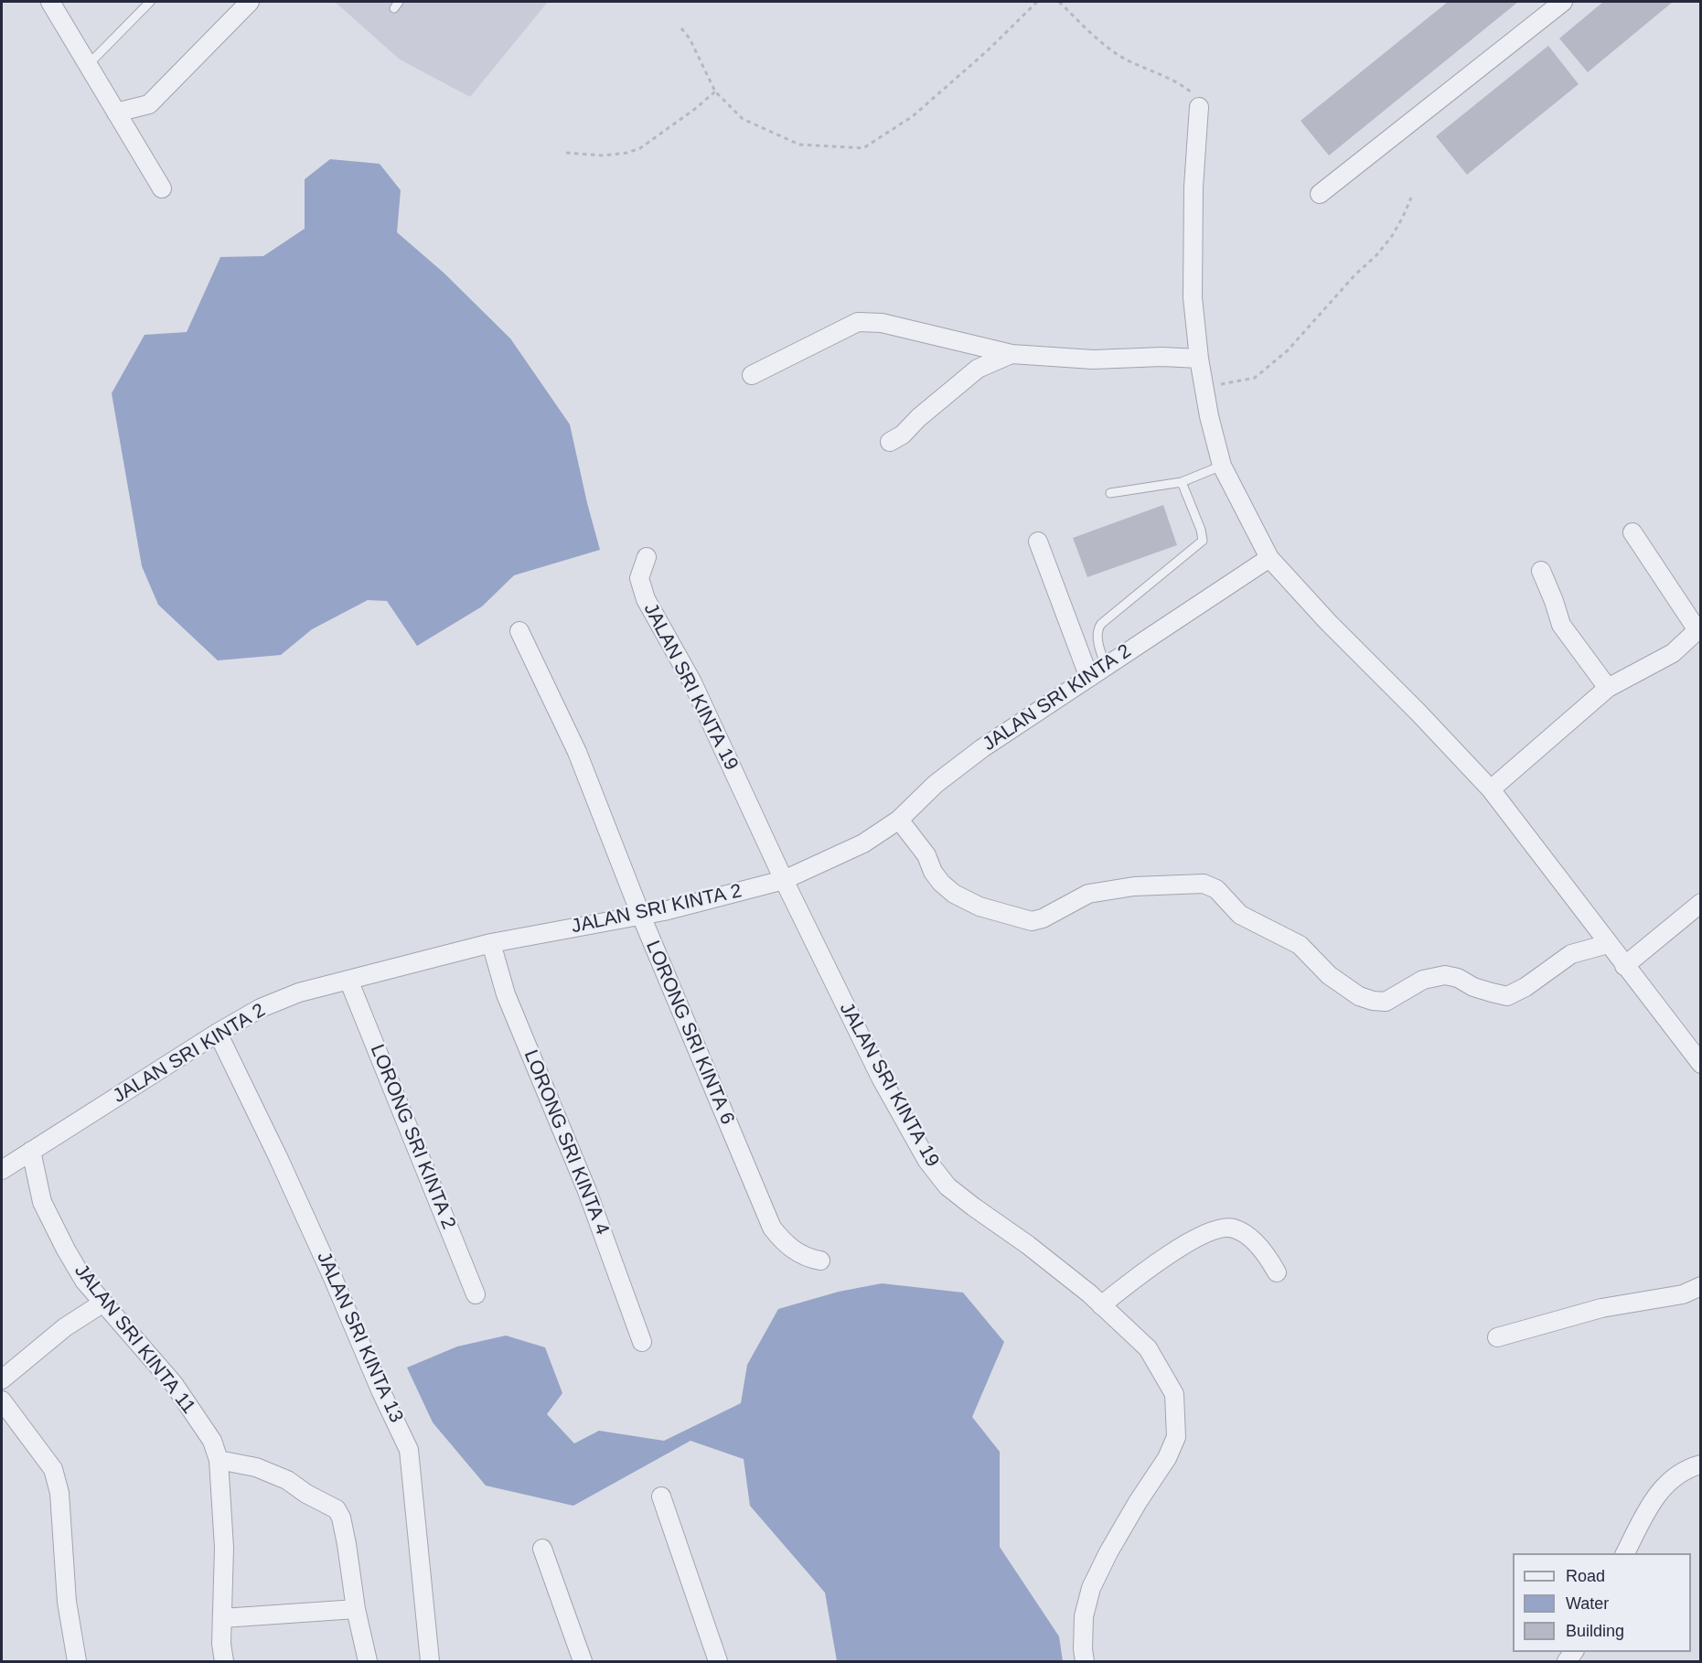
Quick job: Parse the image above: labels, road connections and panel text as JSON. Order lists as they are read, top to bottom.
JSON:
{
  "streets": {
    "street": [
      "JALAN SRI KINTA 19",
      "JALAN SRI KINTA 2",
      "LORONG SRI KINTA 6",
      "LORONG SRI KINTA 2",
      "LORONG SRI KINTA 4",
      "JALAN SRI KINTA 13",
      "JALAN SRI KINTA 11"
    ]
  },
  "crossings": [
    ["JALAN SRI KINTA 19", "JALAN SRI KINTA 2"],
    ["JALAN SRI KINTA 2", "LORONG SRI KINTA 6"],
    ["JALAN SRI KINTA 2", "LORONG SRI KINTA 2"],
    ["JALAN SRI KINTA 2", "LORONG SRI KINTA 4"],
    ["JALAN SRI KINTA 2", "JALAN SRI KINTA 13"],
    ["JALAN SRI KINTA 2", "JALAN SRI KINTA 11"]
  ],
  "legend": ["Road", "Water", "Building"]
}
